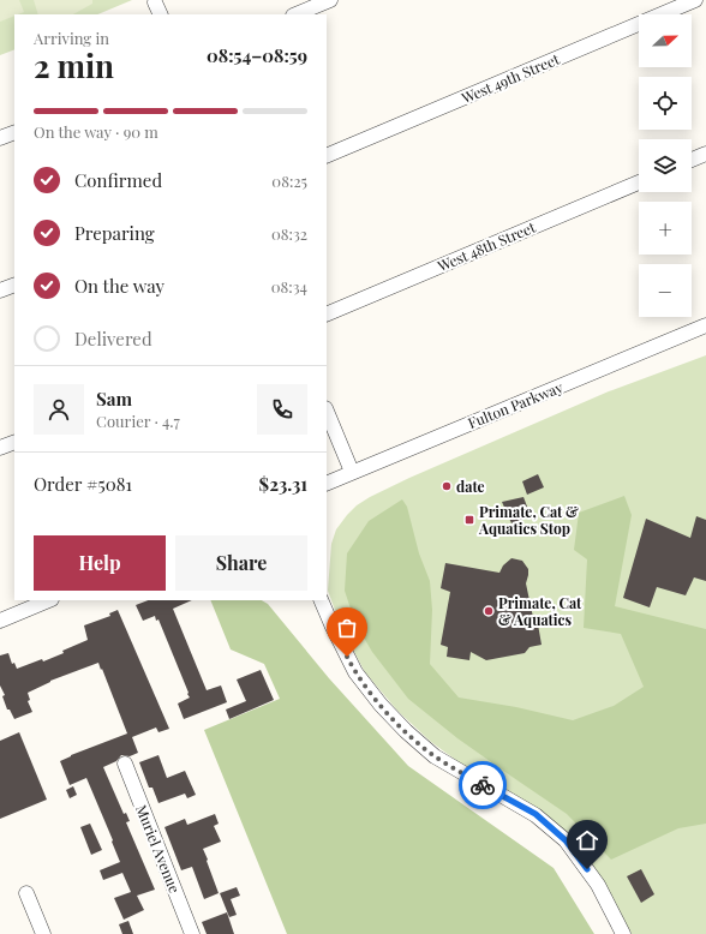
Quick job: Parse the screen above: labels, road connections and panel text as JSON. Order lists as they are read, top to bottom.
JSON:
{
  "streets": {
    "street": [
      "West 49th Street",
      "West 48th Street",
      "Fulton Parkway",
      "Muriel Avenue"
    ]
  },
  "places": {
    "other": ["date", "Primate, Cat & Aquatics"],
    "transit": ["Primate, Cat & Aquatics Stop"]
  },
  "north": "right",
  "page": {
    "map_buttons": ["+", "−"],
    "heading": ["2 min", "Arriving in", "08:54–08:59"],
    "panel": [
      "Sam",
      "Courier · 4.7",
      "Order #5081",
      "$23.31"
    ],
    "bar": "On the way · 90 m",
    "list": [
      ["Confirmed", "08:25"],
      ["Preparing", "08:32"],
      ["On the way", "08:34"],
      "Delivered"
    ],
    "buttons": ["Help", "Share"]
  }
}
